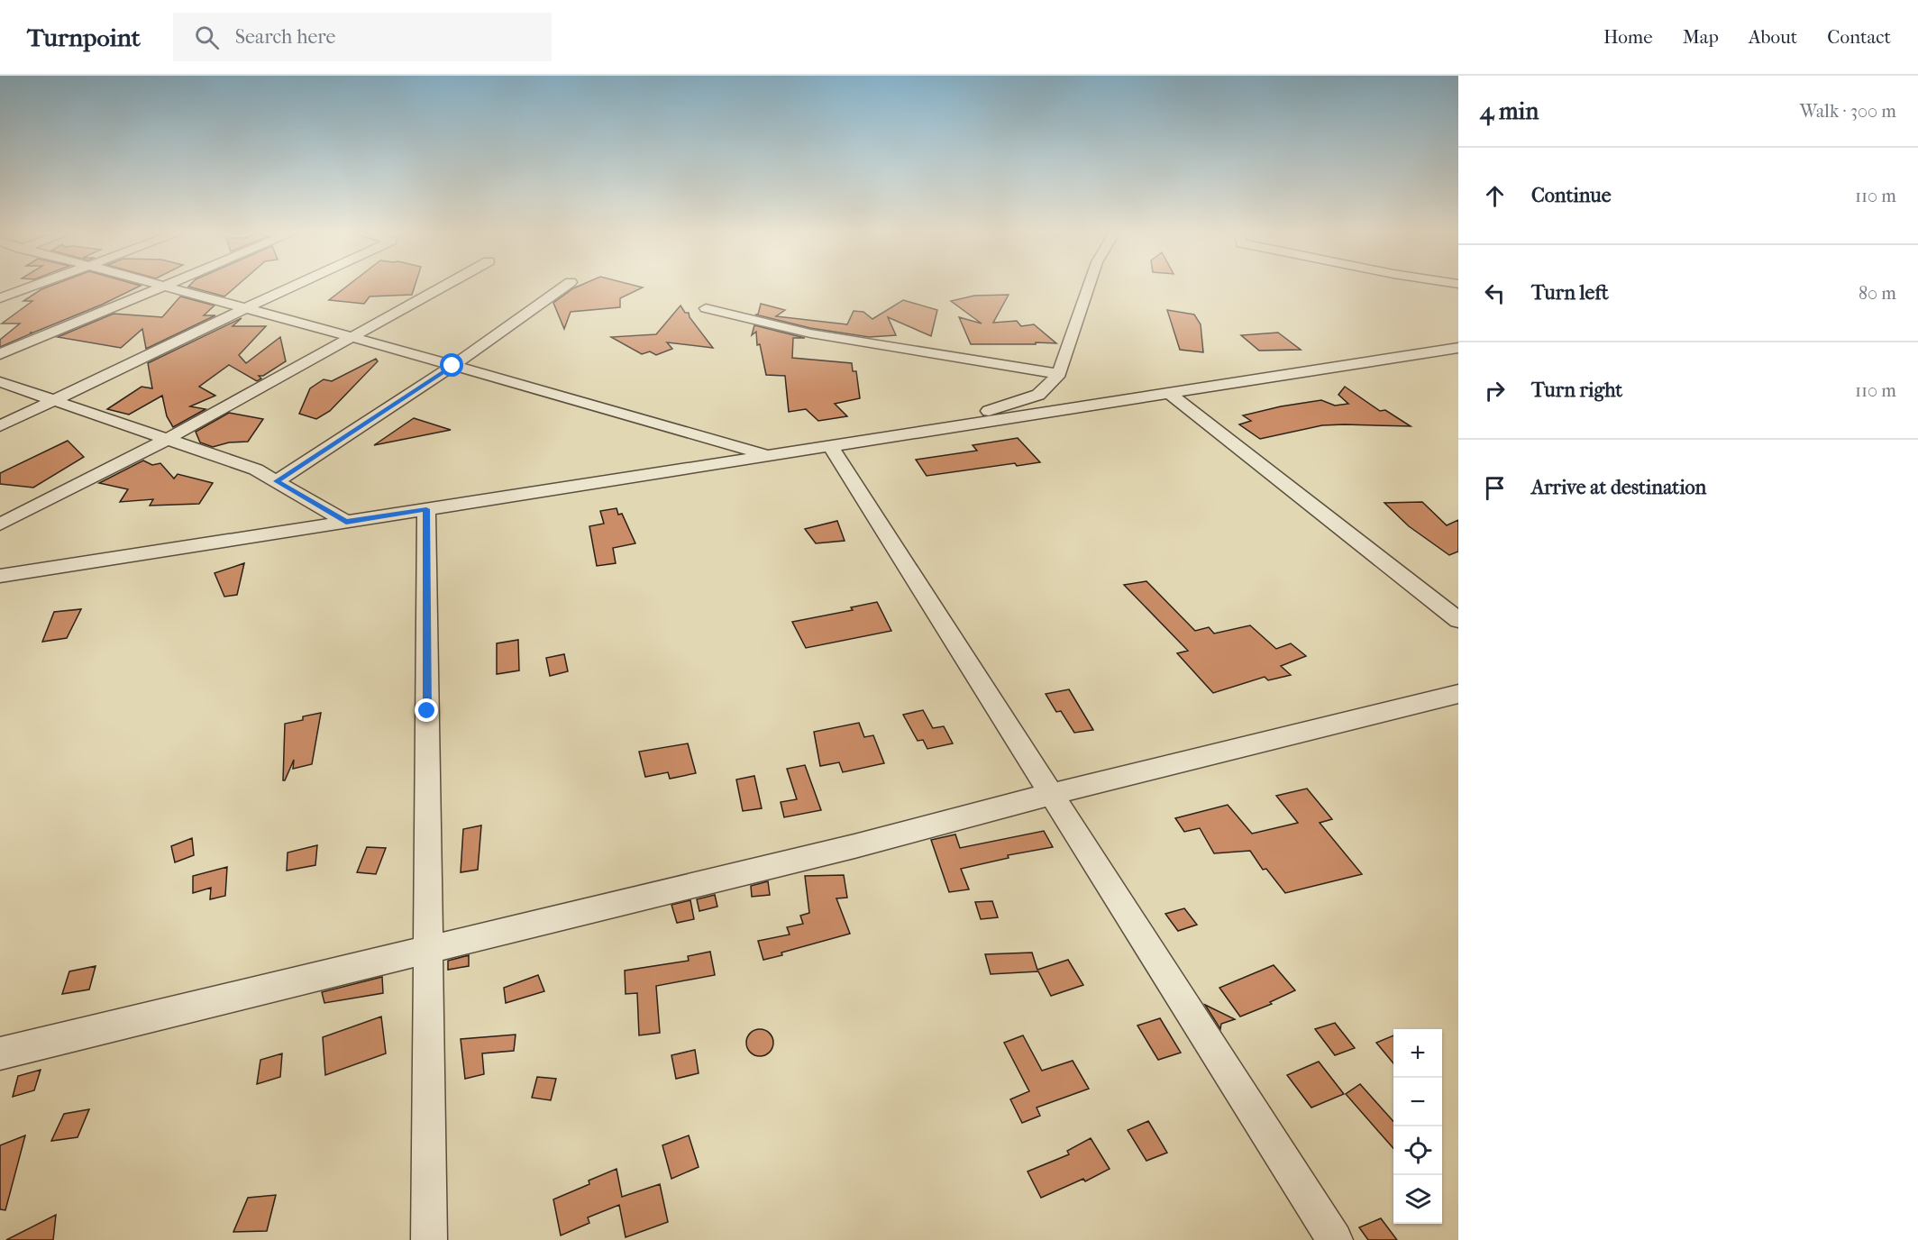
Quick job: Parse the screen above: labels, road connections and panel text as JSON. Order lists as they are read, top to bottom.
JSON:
{
  "page": {
    "header": "Turnpoint",
    "search": "Search here",
    "nav": [
      "Home",
      "Map",
      "About",
      "Contact"
    ],
    "heading": ["4 min", "Walk · 300 m"],
    "list": [
      ["Continue", "110 m"],
      ["Turn left", "80 m"],
      ["Turn right", "110 m"],
      "Arrive at destination"
    ],
    "map_buttons": ["+", "−"]
  }
}
